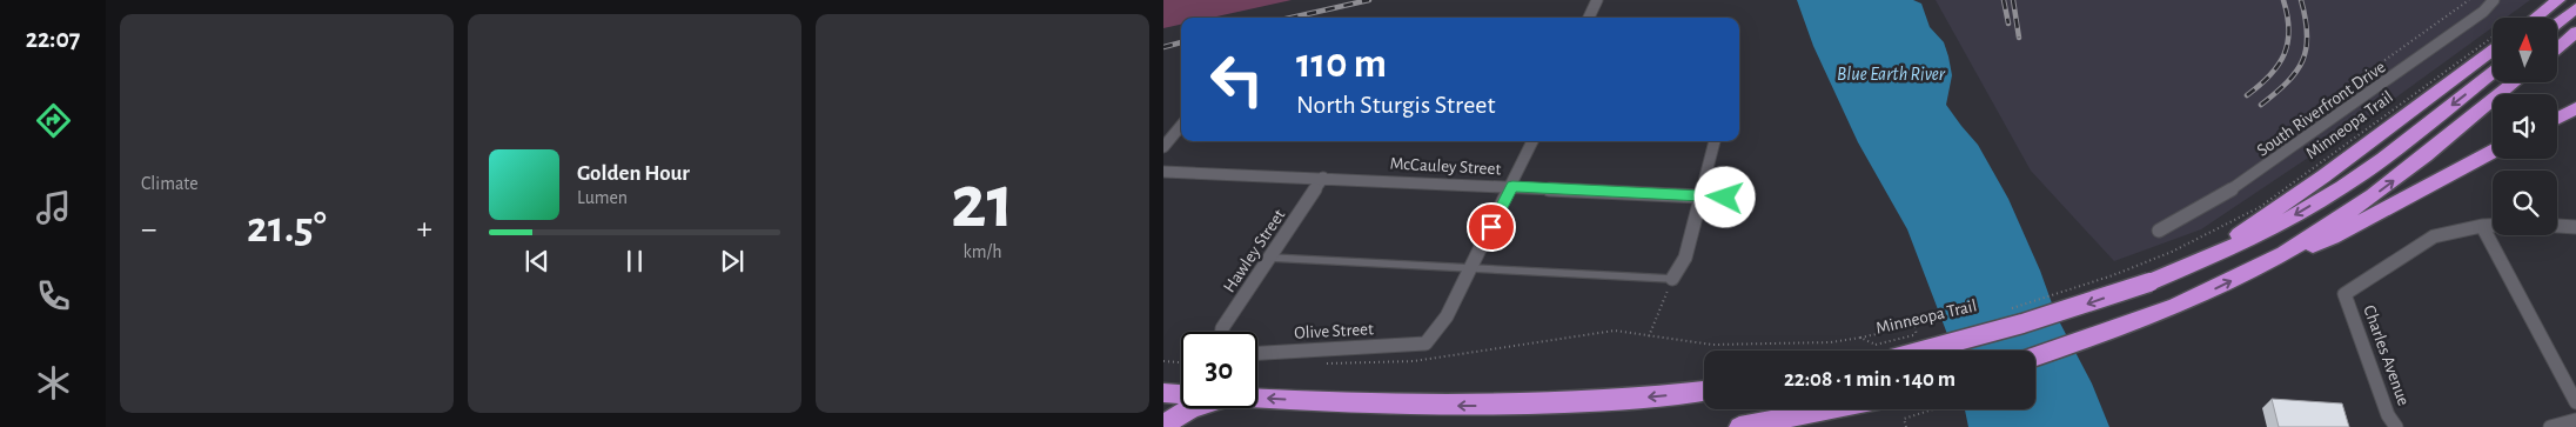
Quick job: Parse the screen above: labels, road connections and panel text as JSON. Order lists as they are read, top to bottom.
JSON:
{
  "streets": {
    "street": [
      "South Riverfront Drive",
      "McCauley Street",
      "Hawley Street",
      "Olive Street",
      "Charles Avenue"
    ],
    "path": ["Minneopa Trail"]
  },
  "crossings": [
    ["McCauley Street", "Hawley Street"]
  ],
  "water": ["Blue Earth River"],
  "north": "top",
  "page": {
    "tabs": "22:07",
    "tile": [
      "Climate",
      ["21", "km/h"]
    ],
    "turn": ["110 m", "North Sturgis Street"],
    "song": ["Golden Hour", "Lumen"],
    "heat": ["−", "21.5°", "+"],
    "limit": "30",
    "trip": "22:08 · 1 min · 140 m"
  }
}
